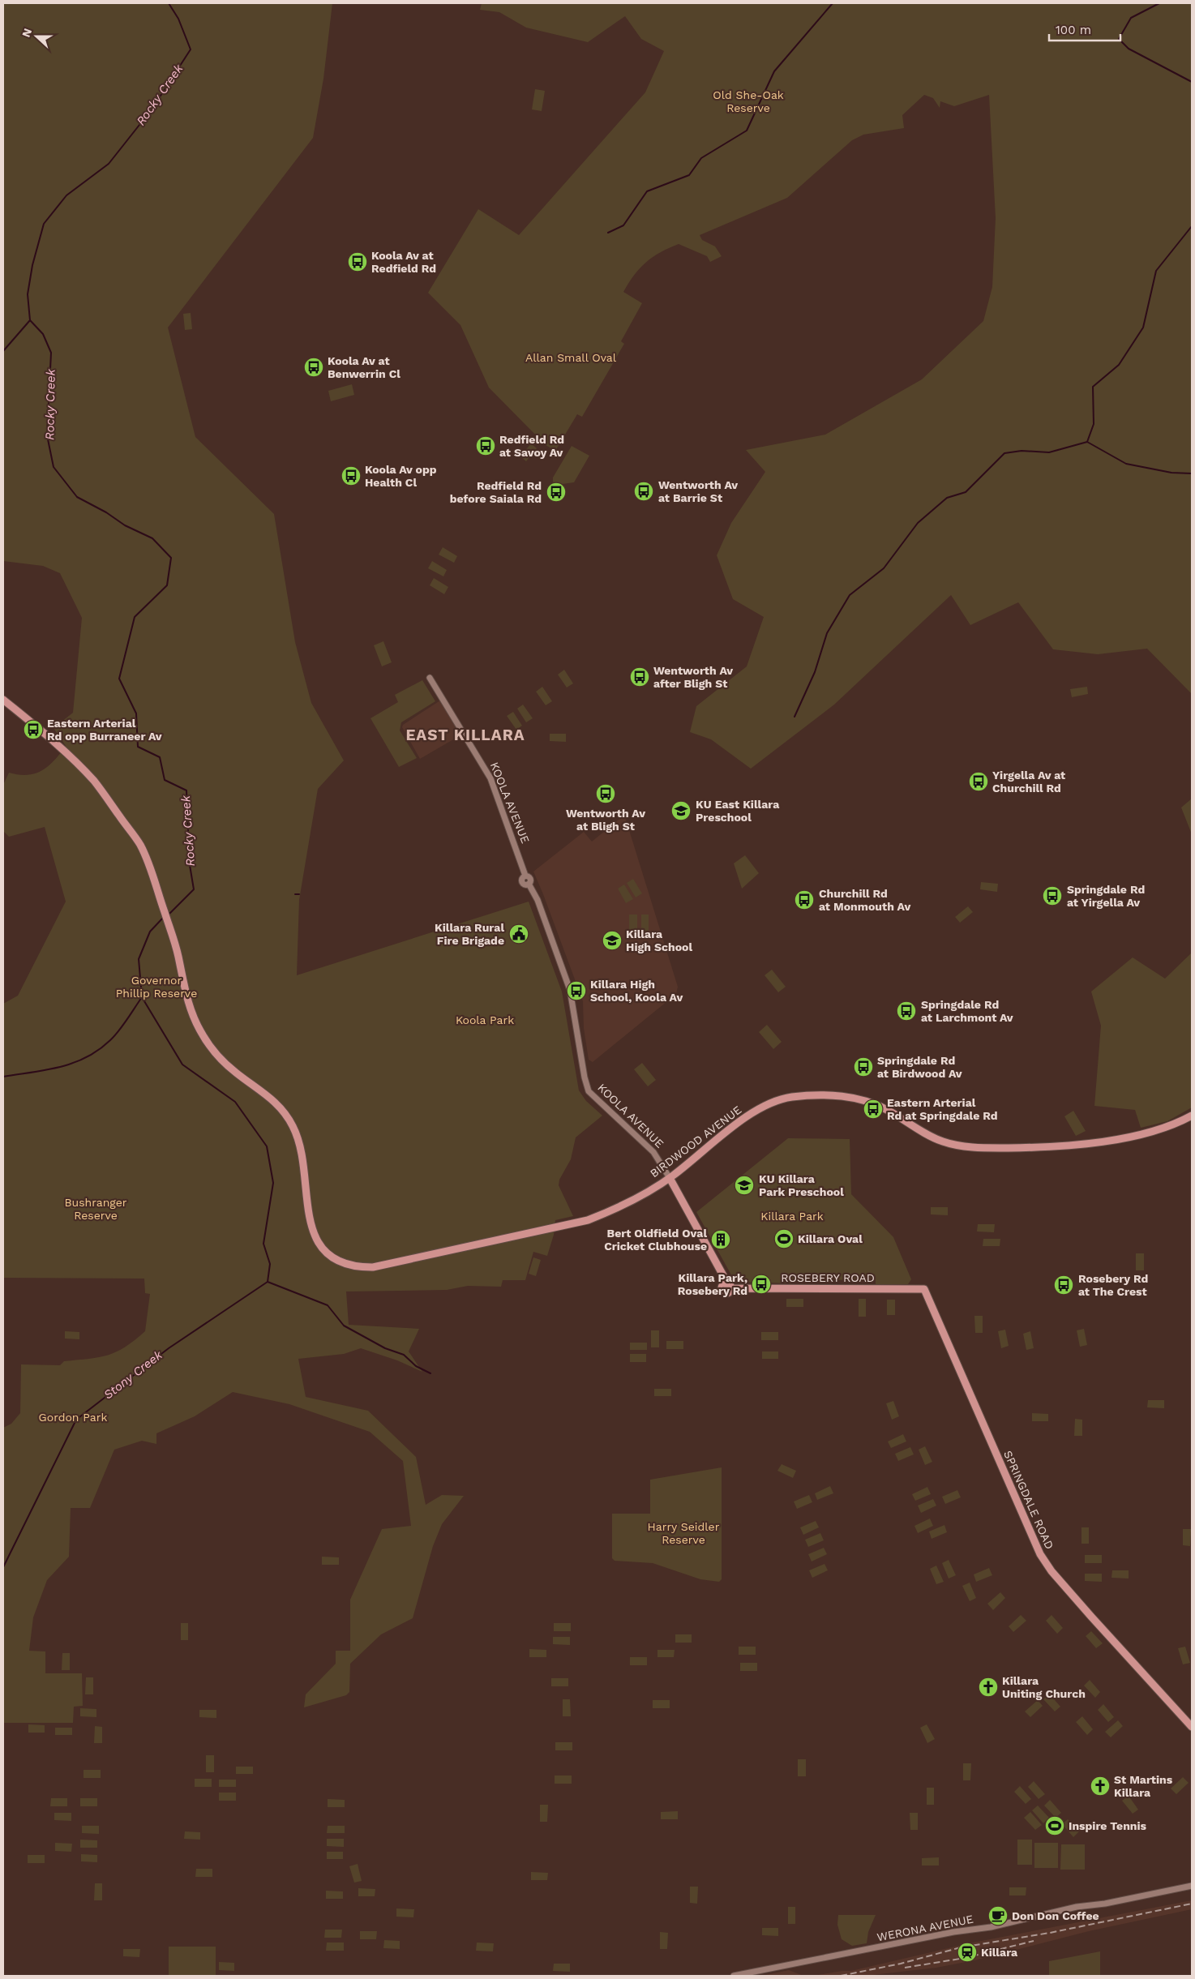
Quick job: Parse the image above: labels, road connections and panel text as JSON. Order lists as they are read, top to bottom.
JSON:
{
  "streets": {
    "main road": [
      "KOOLA AVENUE",
      "BIRDWOOD AVENUE",
      "ROSEBERY ROAD",
      "SPRINGDALE ROAD"
    ],
    "street": ["WERONA AVENUE"]
  },
  "crossings": [
    ["KOOLA AVENUE", "BIRDWOOD AVENUE"],
    ["KOOLA AVENUE", "ROSEBERY ROAD"],
    ["ROSEBERY ROAD", "SPRINGDALE ROAD"]
  ],
  "districts": ["EAST KILLARA"],
  "water": ["Rocky Creek", "Stony Creek"],
  "parks": [
    "Old She-Oak Reserve",
    "Allan Small Oval",
    "Governor Phillip Reserve",
    "Koola Park",
    "Bushranger Reserve",
    "Killara Park",
    "Gordon Park",
    "Harry Seidler Reserve"
  ],
  "places": {
    "bus stop": [
      "Koola Av at Redfield Rd",
      "Koola Av at Benwerrin Cl",
      "Redfield Rd at Savoy Av",
      "Koola Av opp Health Cl",
      "Wentworth Av at Barrie St",
      "Redfield Rd before Saiala Rd",
      "Wentworth Av after Bligh St",
      "Eastern Arterial Rd opp Burraneer Av",
      "Yirgella Av at Churchill Rd",
      "Wentworth Av at Bligh St",
      "Springdale Rd at Yirgella Av",
      "Churchill Rd at Monmouth Av",
      "Killara High School, Koola Av",
      "Springdale Rd at Larchmont Av",
      "Springdale Rd at Birdwood Av",
      "Eastern Arterial Rd at Springdale Rd",
      "Killara Park, Rosebery Rd",
      "Rosebery Rd at The Crest"
    ],
    "school or university": ["KU East Killara Preschool", "Killara High School", "KU Killara Park Preschool"],
    "public building": ["Killara Rural Fire Brigade"],
    "sports": ["Killara Oval", "Inspire Tennis"],
    "building": ["Bert Oldfield Oval Cricket Clubhouse"],
    "church": ["Killara Uniting Church", "St Martins Killara"],
    "cafe": ["Don Don Coffee"],
    "station": ["Killara"]
  },
  "scale_bar": "100 m",
  "north": "left"
}
